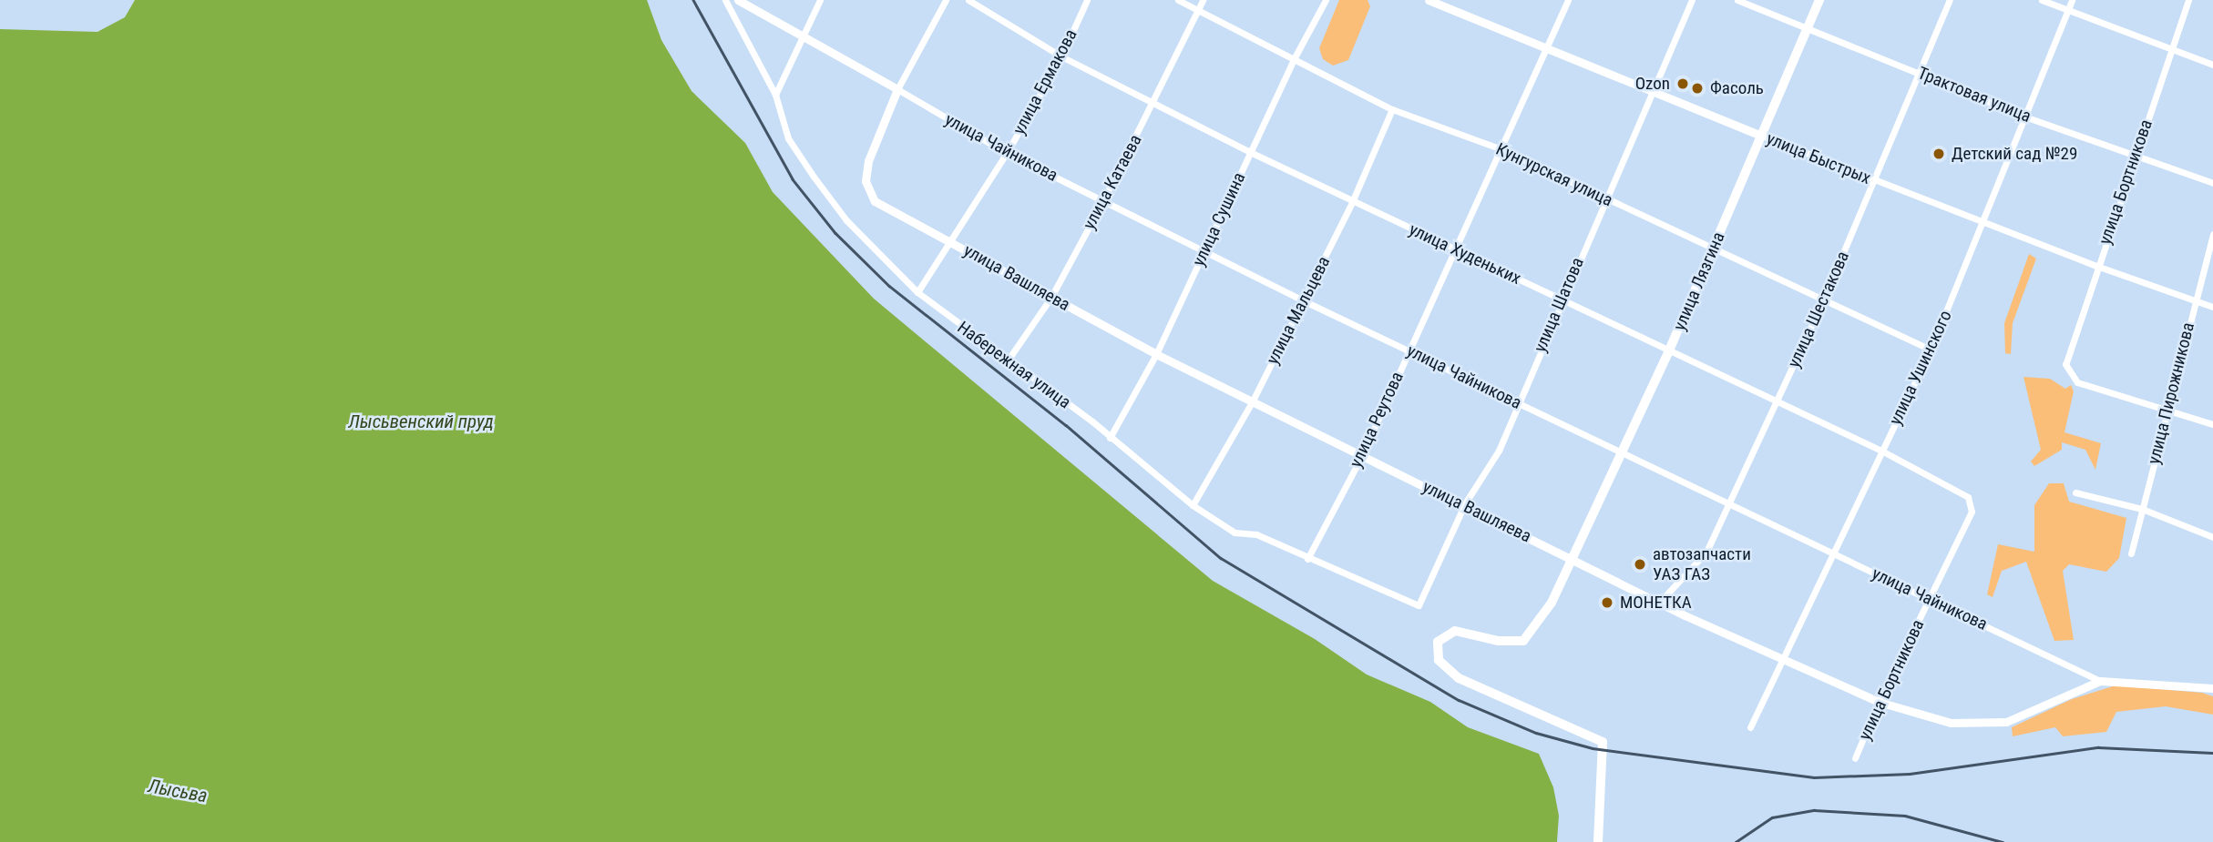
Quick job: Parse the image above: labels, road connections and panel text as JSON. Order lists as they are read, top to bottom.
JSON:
{
  "streets": {
    "main road": ["улица Лязгина"],
    "street": [
      "улица Ермакова",
      "Трактовая улица",
      "улица Чайникова",
      "улица Быстрых",
      "Кунгурская улица",
      "улица Катаева",
      "улица Бортникова",
      "улица Сушина",
      "улица Худеньких",
      "улица Вашляева",
      "улица Шатова",
      "улица Шестакова",
      "улица Мальцева",
      "Набережная улица",
      "улица Ушинского",
      "улица Пирожникова",
      "улица Реутова"
    ]
  },
  "crossings": [
    ["улица Ермакова", "улица Чайникова"],
    ["улица Ермакова", "улица Худеньких"],
    ["улица Ермакова", "улица Вашляева"],
    ["улица Ермакова", "Набережная улица"],
    ["Трактовая улица", "улица Бортникова"],
    ["Трактовая улица", "улица Лязгина"],
    ["Трактовая улица", "улица Шестакова"],
    ["Трактовая улица", "улица Ушинского"],
    ["улица Чайникова", "улица Катаева"],
    ["улица Чайникова", "улица Бортникова"],
    ["улица Чайникова", "улица Сушина"],
    ["улица Чайникова", "улица Вашляева"],
    ["улица Чайникова", "улица Лязгина"],
    ["улица Чайникова", "улица Шатова"],
    ["улица Чайникова", "улица Шестакова"],
    ["улица Чайникова", "улица Мальцева"],
    ["улица Чайникова", "улица Ушинского"],
    ["улица Чайникова", "улица Реутова"],
    ["улица Быстрых", "улица Бортникова"],
    ["улица Быстрых", "улица Лязгина"],
    ["улица Быстрых", "улица Шатова"],
    ["улица Быстрых", "улица Шестакова"],
    ["улица Быстрых", "улица Ушинского"],
    ["улица Быстрых", "улица Пирожникова"],
    ["улица Быстрых", "улица Реутова"],
    ["Кунгурская улица", "улица Катаева"],
    ["Кунгурская улица", "улица Сушина"],
    ["Кунгурская улица", "улица Лязгина"],
    ["Кунгурская улица", "улица Шатова"],
    ["Кунгурская улица", "улица Шестакова"],
    ["Кунгурская улица", "улица Мальцева"],
    ["Кунгурская улица", "улица Ушинского"],
    ["Кунгурская улица", "улица Реутова"],
    ["улица Катаева", "улица Худеньких"],
    ["улица Катаева", "улица Вашляева"],
    ["улица Катаева", "Набережная улица"],
    ["улица Бортникова", "улица Худеньких"],
    ["улица Бортникова", "улица Вашляева"],
    ["улица Бортникова", "улица Пирожникова"],
    ["улица Сушина", "улица Худеньких"],
    ["улица Сушина", "улица Вашляева"],
    ["улица Сушина", "Набережная улица"],
    ["улица Худеньких", "улица Лязгина"],
    ["улица Худеньких", "улица Шатова"],
    ["улица Худеньких", "улица Шестакова"],
    ["улица Худеньких", "улица Мальцева"],
    ["улица Худеньких", "улица Ушинского"],
    ["улица Худеньких", "улица Реутова"],
    ["улица Вашляева", "улица Лязгина"],
    ["улица Вашляева", "улица Шатова"],
    ["улица Вашляева", "улица Шестакова"],
    ["улица Вашляева", "улица Мальцева"],
    ["улица Вашляева", "улица Ушинского"],
    ["улица Вашляева", "улица Реутова"],
    ["улица Шатова", "Набережная улица"],
    ["улица Мальцева", "Набережная улица"],
    ["Набережная улица", "улица Реутова"]
  ],
  "water": ["Лысьвенский пруд", "Лысьва"],
  "places": [
    "Ozon",
    "Фасоль",
    "Детский сад №29",
    "автозапчасти УАЗ ГАЗ",
    "МОНЕТКА"
  ]
}
